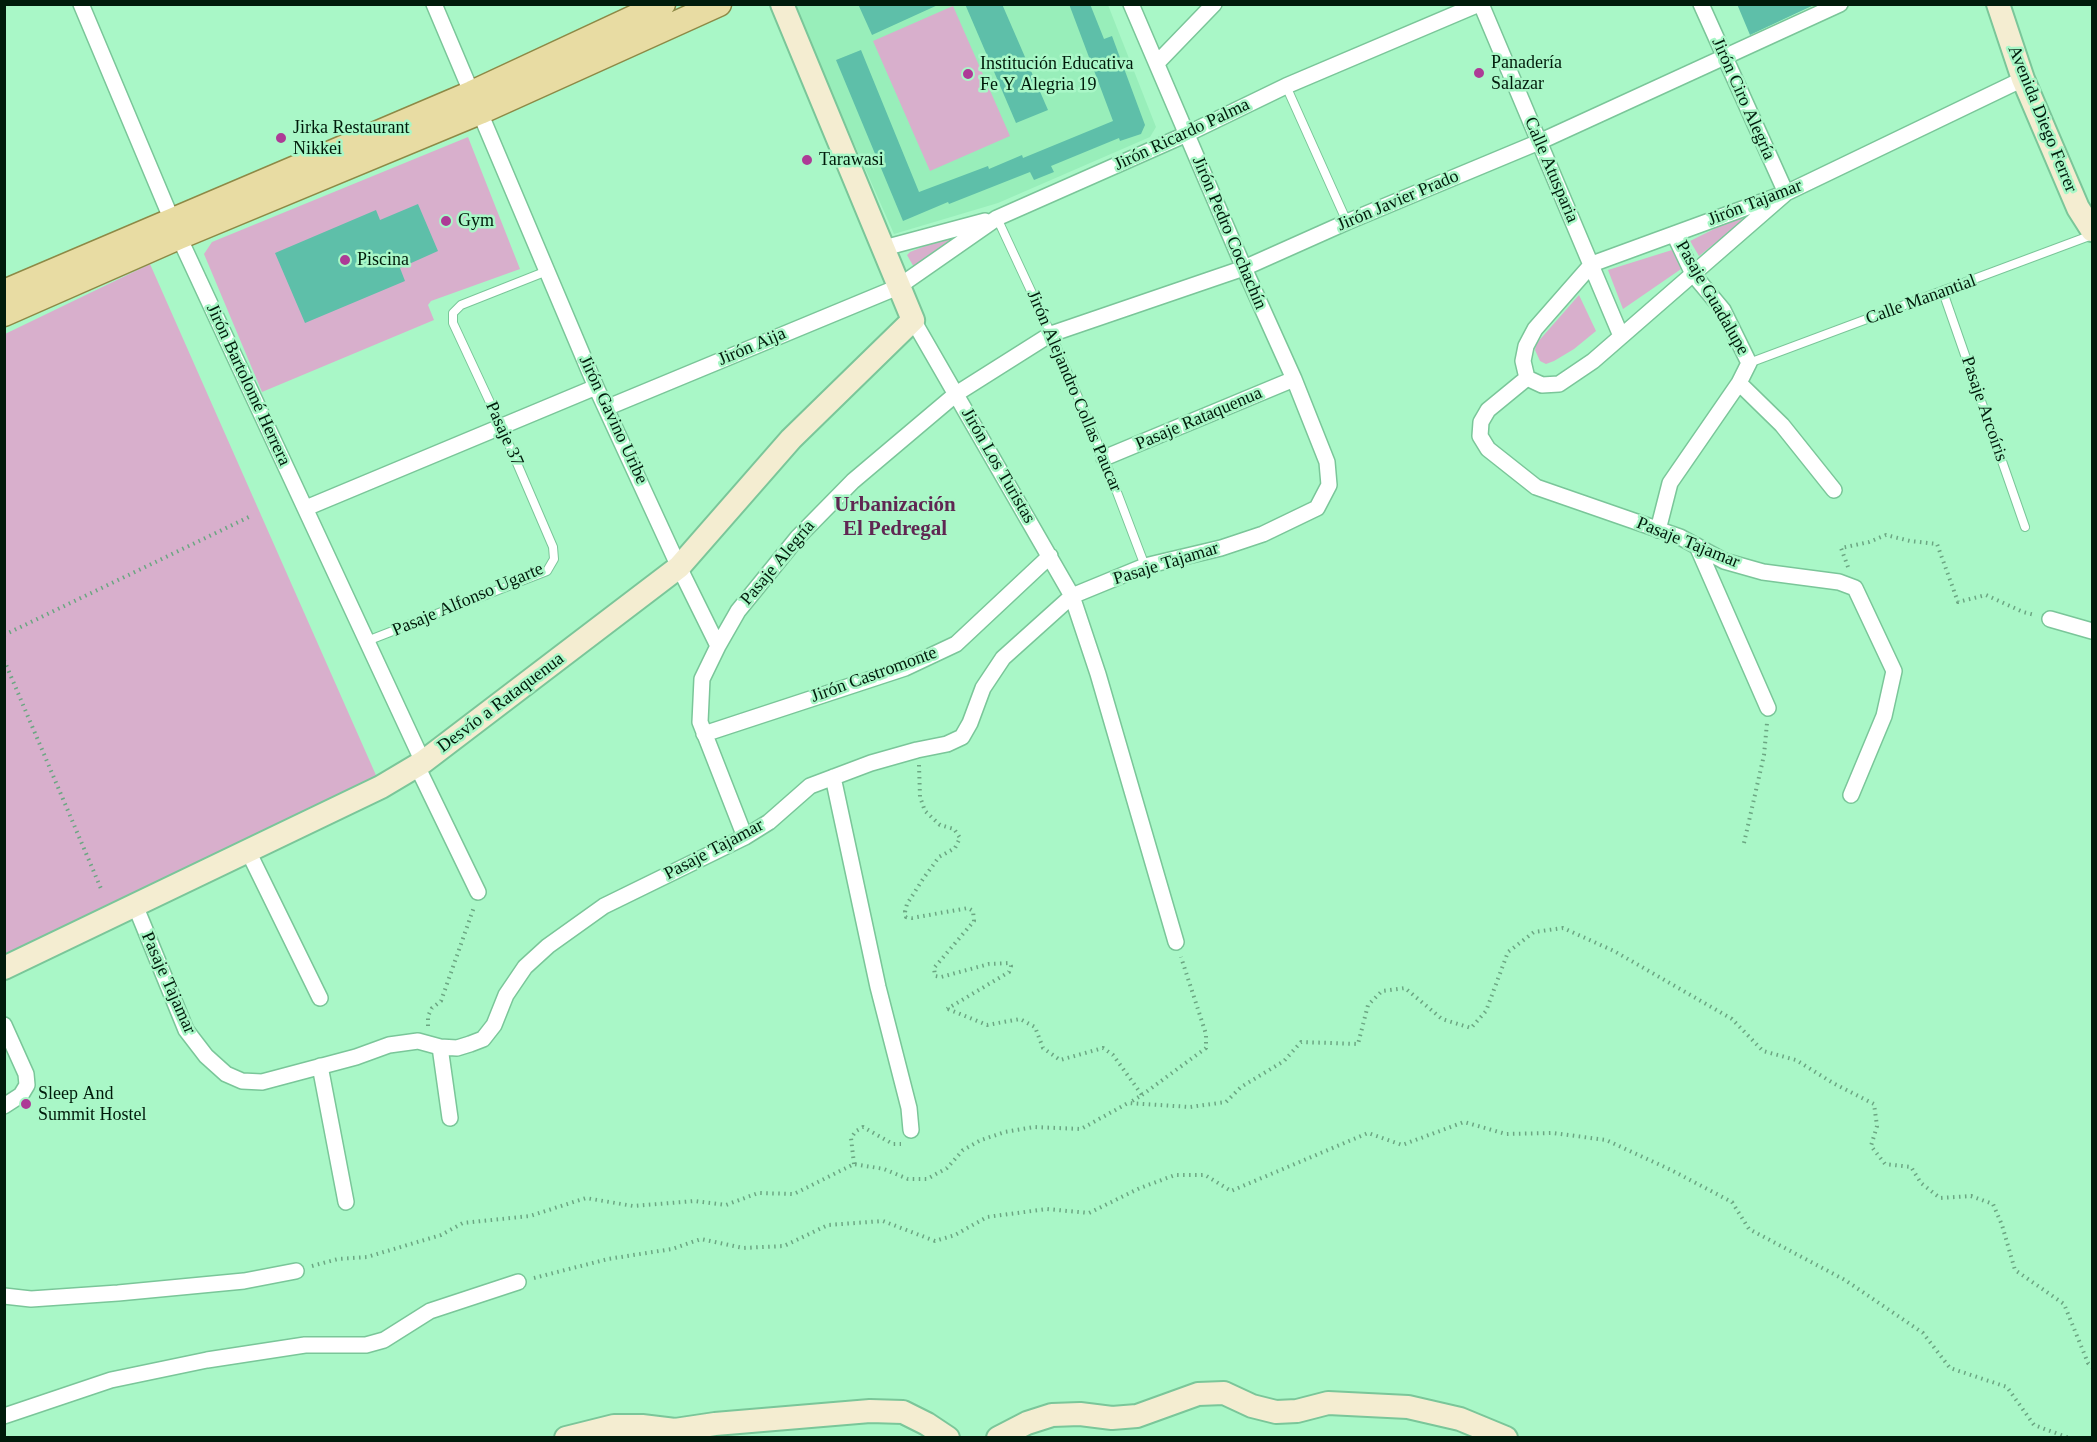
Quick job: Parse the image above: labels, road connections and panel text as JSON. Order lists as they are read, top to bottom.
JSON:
{
  "streets": {
    "street": [
      "Jirón Ciro Alegría",
      "Avenida Diego Ferrer",
      "Jirón Ricardo Palma",
      "Calle Atusparia",
      "Jirón Javier Prado",
      "Jirón Tajamar",
      "Jirón Pedro Cochachín",
      "Pasaje Guadalupe",
      "Jirón Aija",
      "Jirón Bartolomé Herrera",
      "Pasaje Rataquenua",
      "Jirón Gavino Uribe",
      "Jirón Los Turistas",
      "Pasaje Tajamar",
      "Pasaje Alegría",
      "Jirón Castromonte",
      "Desvío a Rataquenua"
    ],
    "lane": [
      "Calle Manantial",
      "Jirón Alejandro Collas Paucar",
      "Pasaje Arcoíris",
      "Pasaje 37",
      "Pasaje Alfonso Ugarte"
    ]
  },
  "crossings": [
    ["Jirón Ciro Alegría", "Jirón Javier Prado"],
    ["Jirón Ciro Alegría", "Jirón Tajamar"],
    ["Avenida Diego Ferrer", "Jirón Tajamar"],
    ["Jirón Ricardo Palma", "Calle Atusparia"],
    ["Jirón Ricardo Palma", "Jirón Pedro Cochachín"],
    ["Jirón Ricardo Palma", "Jirón Aija"],
    ["Jirón Ricardo Palma", "Jirón Alejandro Collas Paucar"],
    ["Jirón Ricardo Palma", "Jirón Los Turistas"],
    ["Calle Atusparia", "Jirón Javier Prado"],
    ["Calle Atusparia", "Jirón Tajamar"],
    ["Jirón Javier Prado", "Jirón Pedro Cochachín"],
    ["Jirón Javier Prado", "Jirón Alejandro Collas Paucar"],
    ["Jirón Javier Prado", "Jirón Los Turistas"],
    ["Jirón Javier Prado", "Pasaje Alegría"],
    ["Jirón Tajamar", "Pasaje Guadalupe"],
    ["Jirón Tajamar", "Pasaje Tajamar"],
    ["Jirón Pedro Cochachín", "Pasaje Rataquenua"],
    ["Jirón Pedro Cochachín", "Pasaje Tajamar"],
    ["Pasaje Guadalupe", "Calle Manantial"],
    ["Calle Manantial", "Pasaje Arcoíris"],
    ["Jirón Aija", "Jirón Gavino Uribe"],
    ["Jirón Aija", "Jirón Los Turistas"],
    ["Jirón Bartolomé Herrera", "Pasaje Alfonso Ugarte"],
    ["Jirón Bartolomé Herrera", "Desvío a Rataquenua"],
    ["Jirón Alejandro Collas Paucar", "Pasaje Rataquenua"],
    ["Jirón Alejandro Collas Paucar", "Pasaje Tajamar"],
    ["Jirón Gavino Uribe", "Pasaje 37"],
    ["Jirón Gavino Uribe", "Pasaje Alegría"],
    ["Jirón Gavino Uribe", "Desvío a Rataquenua"],
    ["Pasaje 37", "Pasaje Alfonso Ugarte"],
    ["Jirón Los Turistas", "Pasaje Tajamar"],
    ["Jirón Los Turistas", "Pasaje Alegría"],
    ["Jirón Los Turistas", "Jirón Castromonte"],
    ["Jirón Los Turistas", "Desvío a Rataquenua"],
    ["Pasaje Tajamar", "Desvío a Rataquenua"]
  ],
  "districts": ["Urbanización El Pedregal"],
  "places": [
    "Panadería Salazar",
    "Institución Educativa Fe Y Alegria 19",
    "Jirka Restaurant Nikkei",
    "Tarawasi",
    "Gym",
    "Piscina",
    "Sleep And Summit Hostel"
  ]
}
